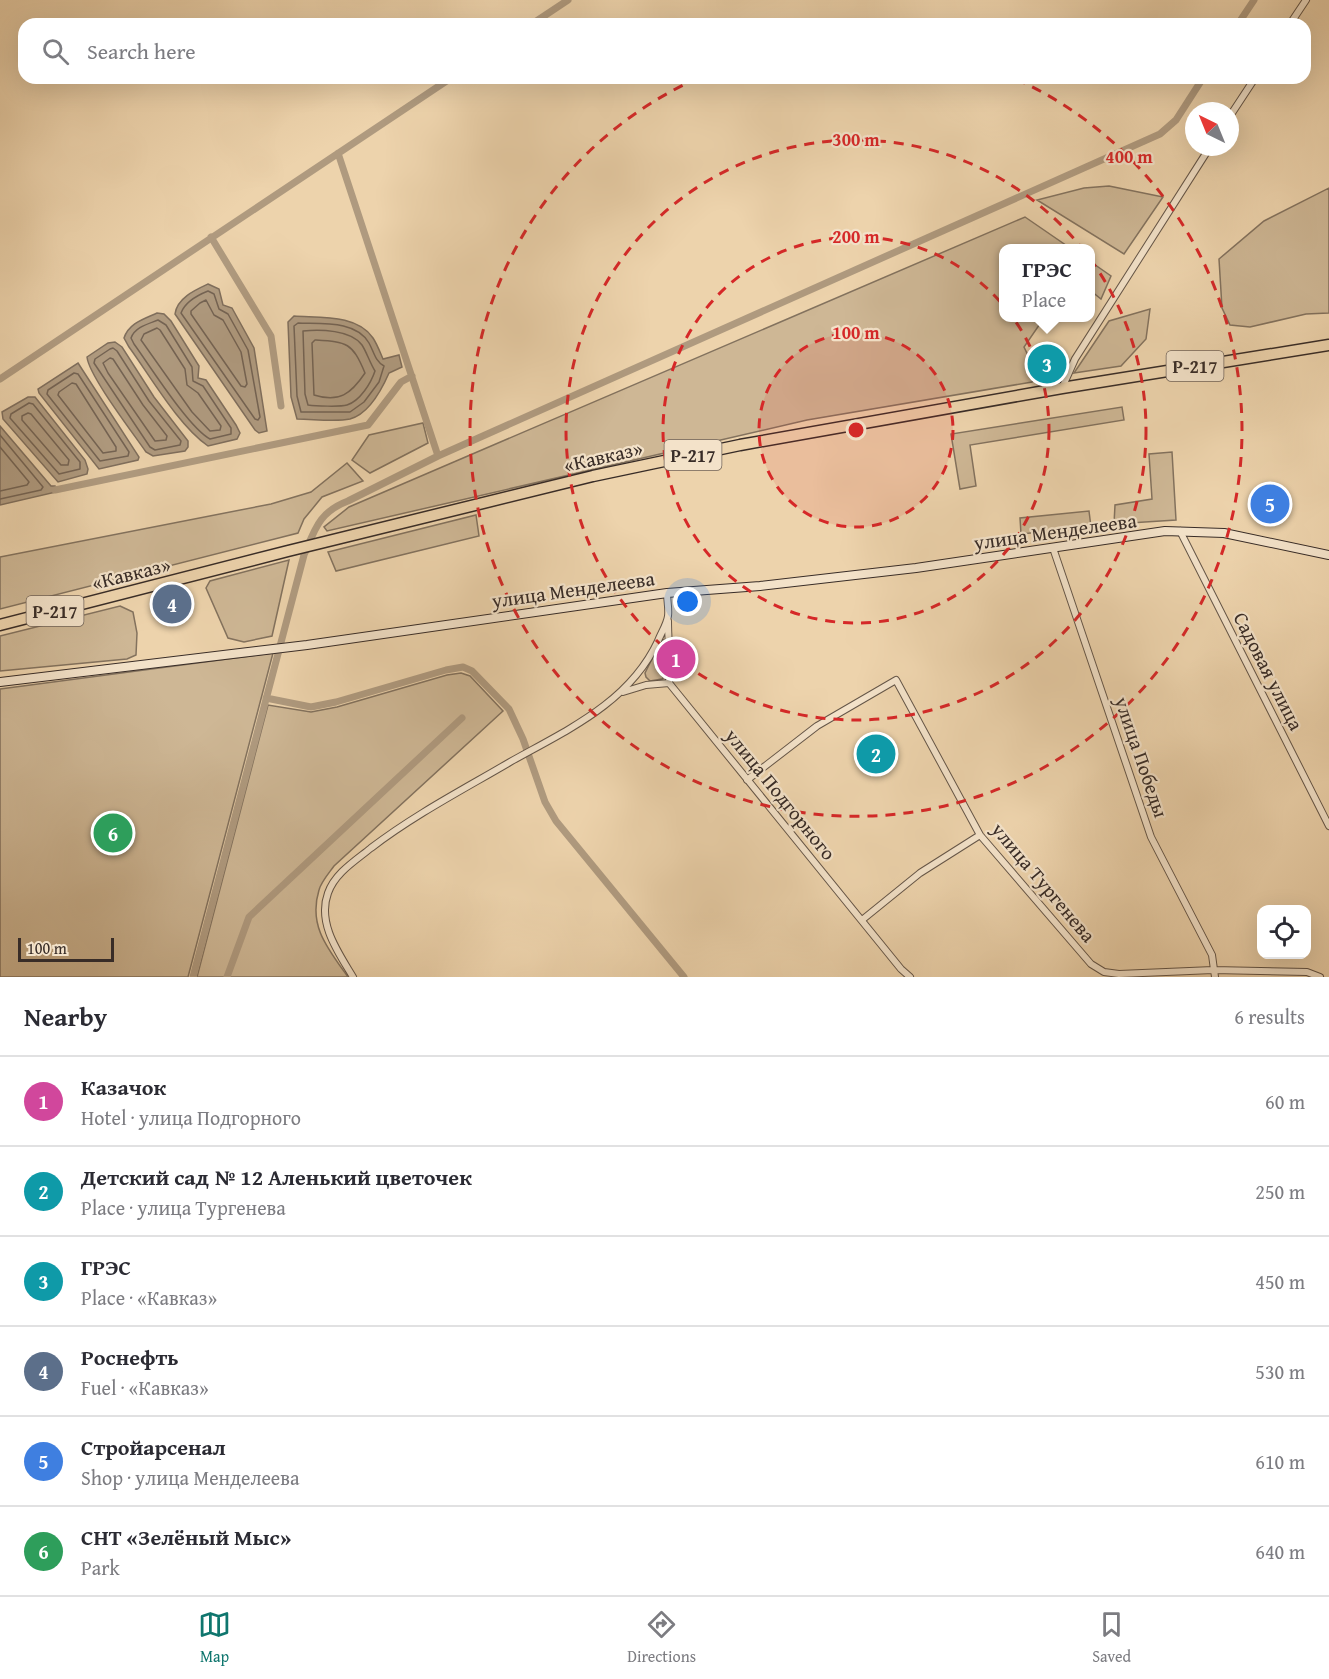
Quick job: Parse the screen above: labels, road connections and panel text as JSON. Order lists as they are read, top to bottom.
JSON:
{
  "streets": {
    "highway": ["Р-217", "«Кавказ»"],
    "main road": ["улица Менделеева"],
    "street": [
      "Садовая улица",
      "улица Победы",
      "улица Подгорного",
      "улица Тургенева"
    ]
  },
  "crossings": [
    ["улица Менделеева", "Садовая улица"],
    ["улица Менделеева", "улица Победы"],
    ["улица Победы", "улица Тургенева"],
    ["улица Подгорного", "улица Тургенева"]
  ],
  "scale_bar": "100 m",
  "north": "top left",
  "page": {
    "search": "Search here",
    "popup": ["ГРЭС", "Place"],
    "pins": [
      "3",
      "5",
      "4",
      "1",
      "2",
      "6"
    ],
    "scale": "100 m",
    "heading": ["Nearby", "6 results"],
    "list": [
      {
        "mark": "1",
        "name": "Казачок",
        "note": "Hotel · улица Подгорного",
        "value": "60 m"
      },
      {
        "mark": "2",
        "name": "Детский сад № 12 Аленький цветочек",
        "note": "Place · улица Тургенева",
        "value": "250 m"
      },
      {
        "mark": "3",
        "name": "ГРЭС",
        "note": "Place · «Кавказ»",
        "value": "450 m"
      },
      {
        "mark": "4",
        "name": "Роснефть",
        "note": "Fuel · «Кавказ»",
        "value": "530 m"
      },
      {
        "mark": "5",
        "name": "Стройарсенал",
        "note": "Shop · улица Менделеева",
        "value": "610 m"
      },
      {
        "mark": "6",
        "name": "СНТ «Зелёный Мыс»",
        "note": "Park",
        "value": "640 m"
      }
    ],
    "nav": ["Map", "Directions", "Saved"]
  },
  "rings": [
    "300 m",
    "400 m",
    "200 m",
    "100 m"
  ]
}
